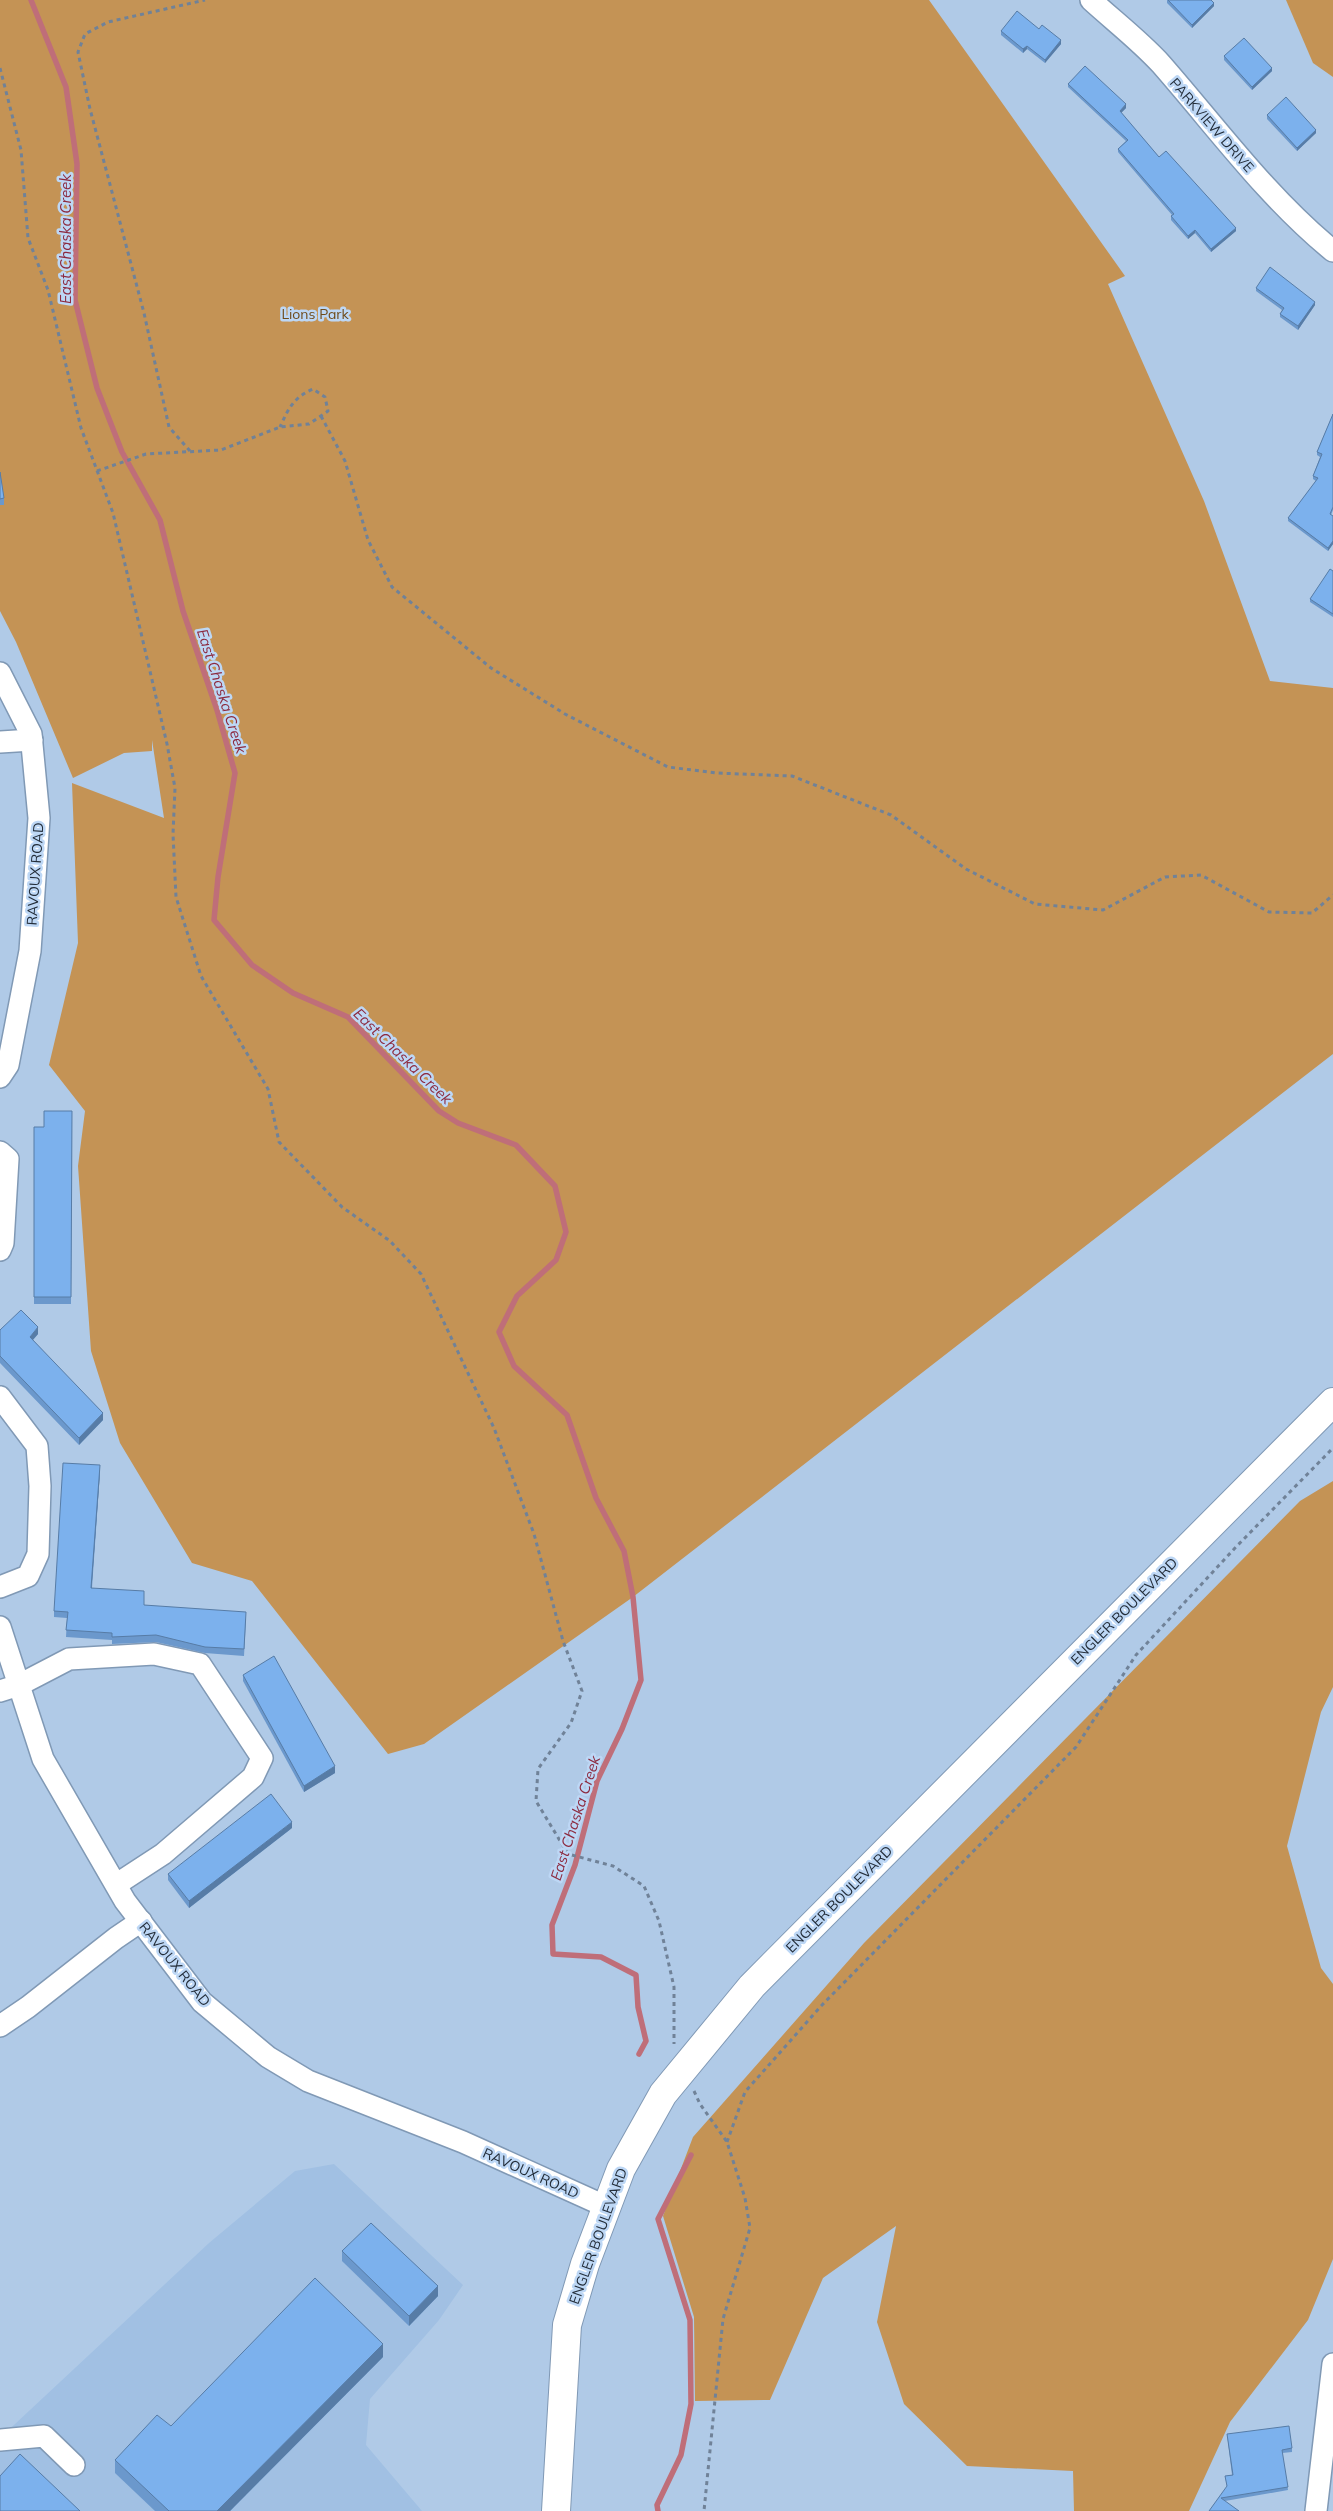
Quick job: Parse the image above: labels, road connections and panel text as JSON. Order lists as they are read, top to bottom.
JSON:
{
  "streets": {
    "main road": ["ENGLER BOULEVARD"],
    "street": ["PARKVIEW DRIVE", "RAVOUX ROAD"]
  },
  "crossings": [
    ["RAVOUX ROAD", "ENGLER BOULEVARD"]
  ],
  "water": ["East Chaska Creek"],
  "parks": ["Lions Park"]
}
